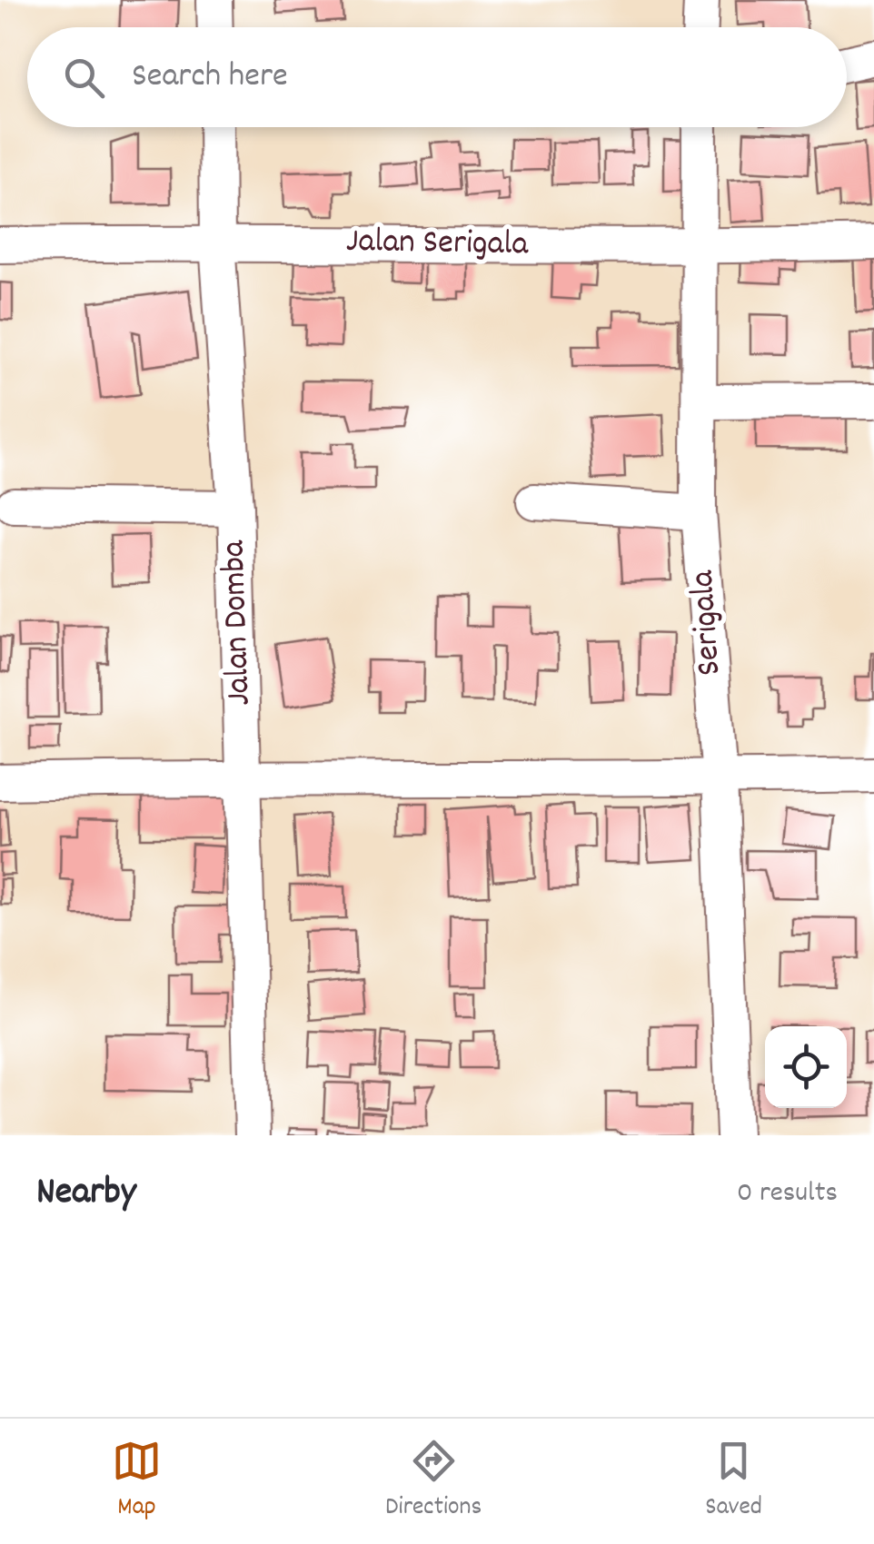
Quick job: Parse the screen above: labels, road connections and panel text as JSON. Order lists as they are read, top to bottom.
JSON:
{
  "streets": {
    "street": ["Jalan Serigala", "Jalan Domba", "Serigala"]
  },
  "crossings": [
    ["Jalan Serigala", "Jalan Domba"],
    ["Jalan Serigala", "Serigala"]
  ],
  "page": {
    "search": "Search here",
    "heading": ["Nearby", "0 results"],
    "nav": ["Map", "Directions", "Saved"]
  }
}
